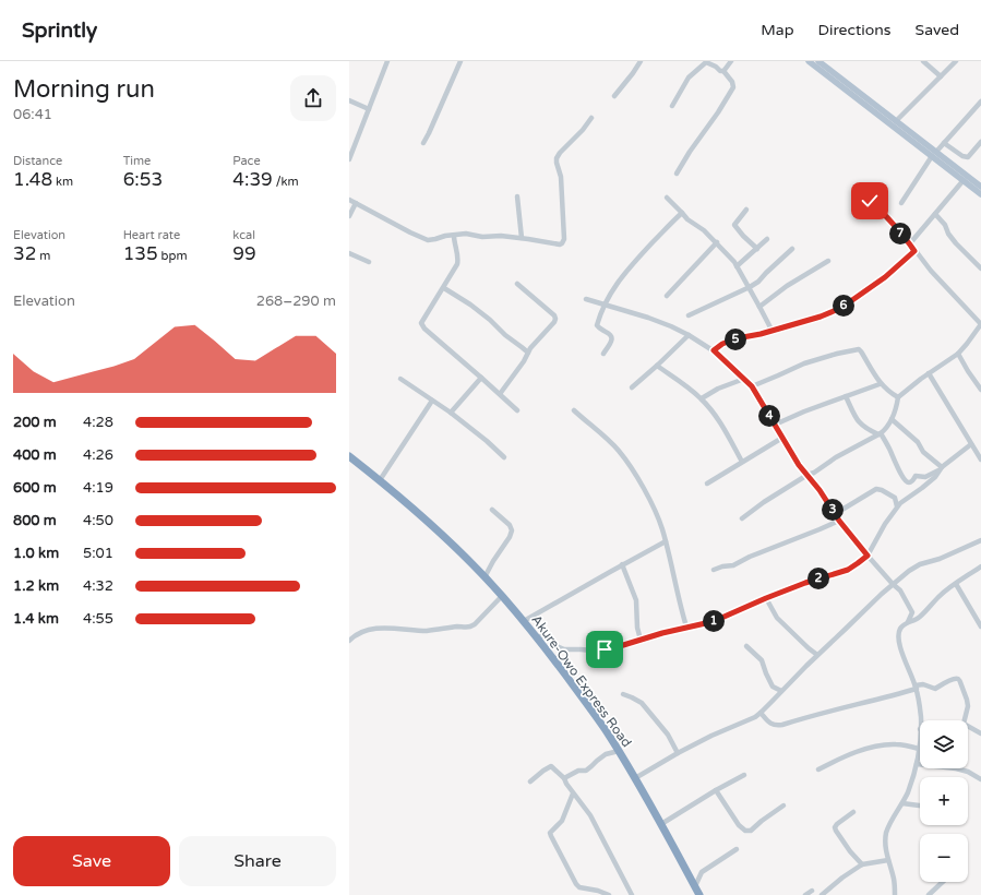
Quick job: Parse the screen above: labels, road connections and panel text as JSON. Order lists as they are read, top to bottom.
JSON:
{
  "streets": {
    "highway": ["Akure-Owo Express Road"]
  },
  "page": {
    "header": "Sprintly",
    "nav": ["Map", "Directions", "Saved"],
    "heading": ["Morning run", "06:41"],
    "stats": [
      ["Distance", "1.48 km"],
      ["Time", "6:53"],
      ["Pace", "4:39 /km"],
      ["Elevation", "32 m"],
      ["Heart rate", "135 bpm"],
      ["kcal", "99"]
    ],
    "pins": [
      "7",
      "6",
      "5",
      "4",
      "3",
      "2",
      "1"
    ],
    "chart": ["Elevation", "268–290 m"],
    "list": [
      {
        "name": "200 m",
        "note": "4:28"
      },
      {
        "name": "400 m",
        "note": "4:26"
      },
      {
        "name": "600 m",
        "note": "4:19"
      },
      {
        "name": "800 m",
        "note": "4:50"
      },
      {
        "name": "1.0 km",
        "note": "5:01"
      },
      {
        "name": "1.2 km",
        "note": "4:32"
      },
      {
        "name": "1.4 km",
        "note": "4:55"
      }
    ],
    "map_buttons": ["+", "−"],
    "buttons": ["Save", "Share"]
  }
}
